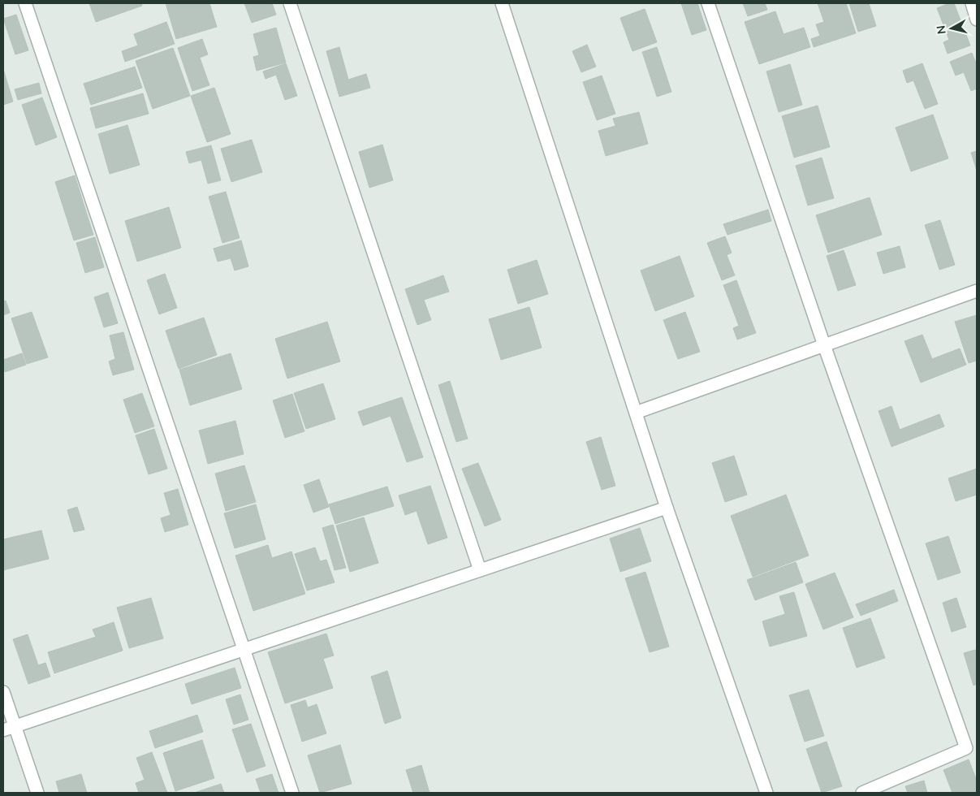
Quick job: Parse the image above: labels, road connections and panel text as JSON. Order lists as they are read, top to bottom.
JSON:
{
  "north": "left"
}
